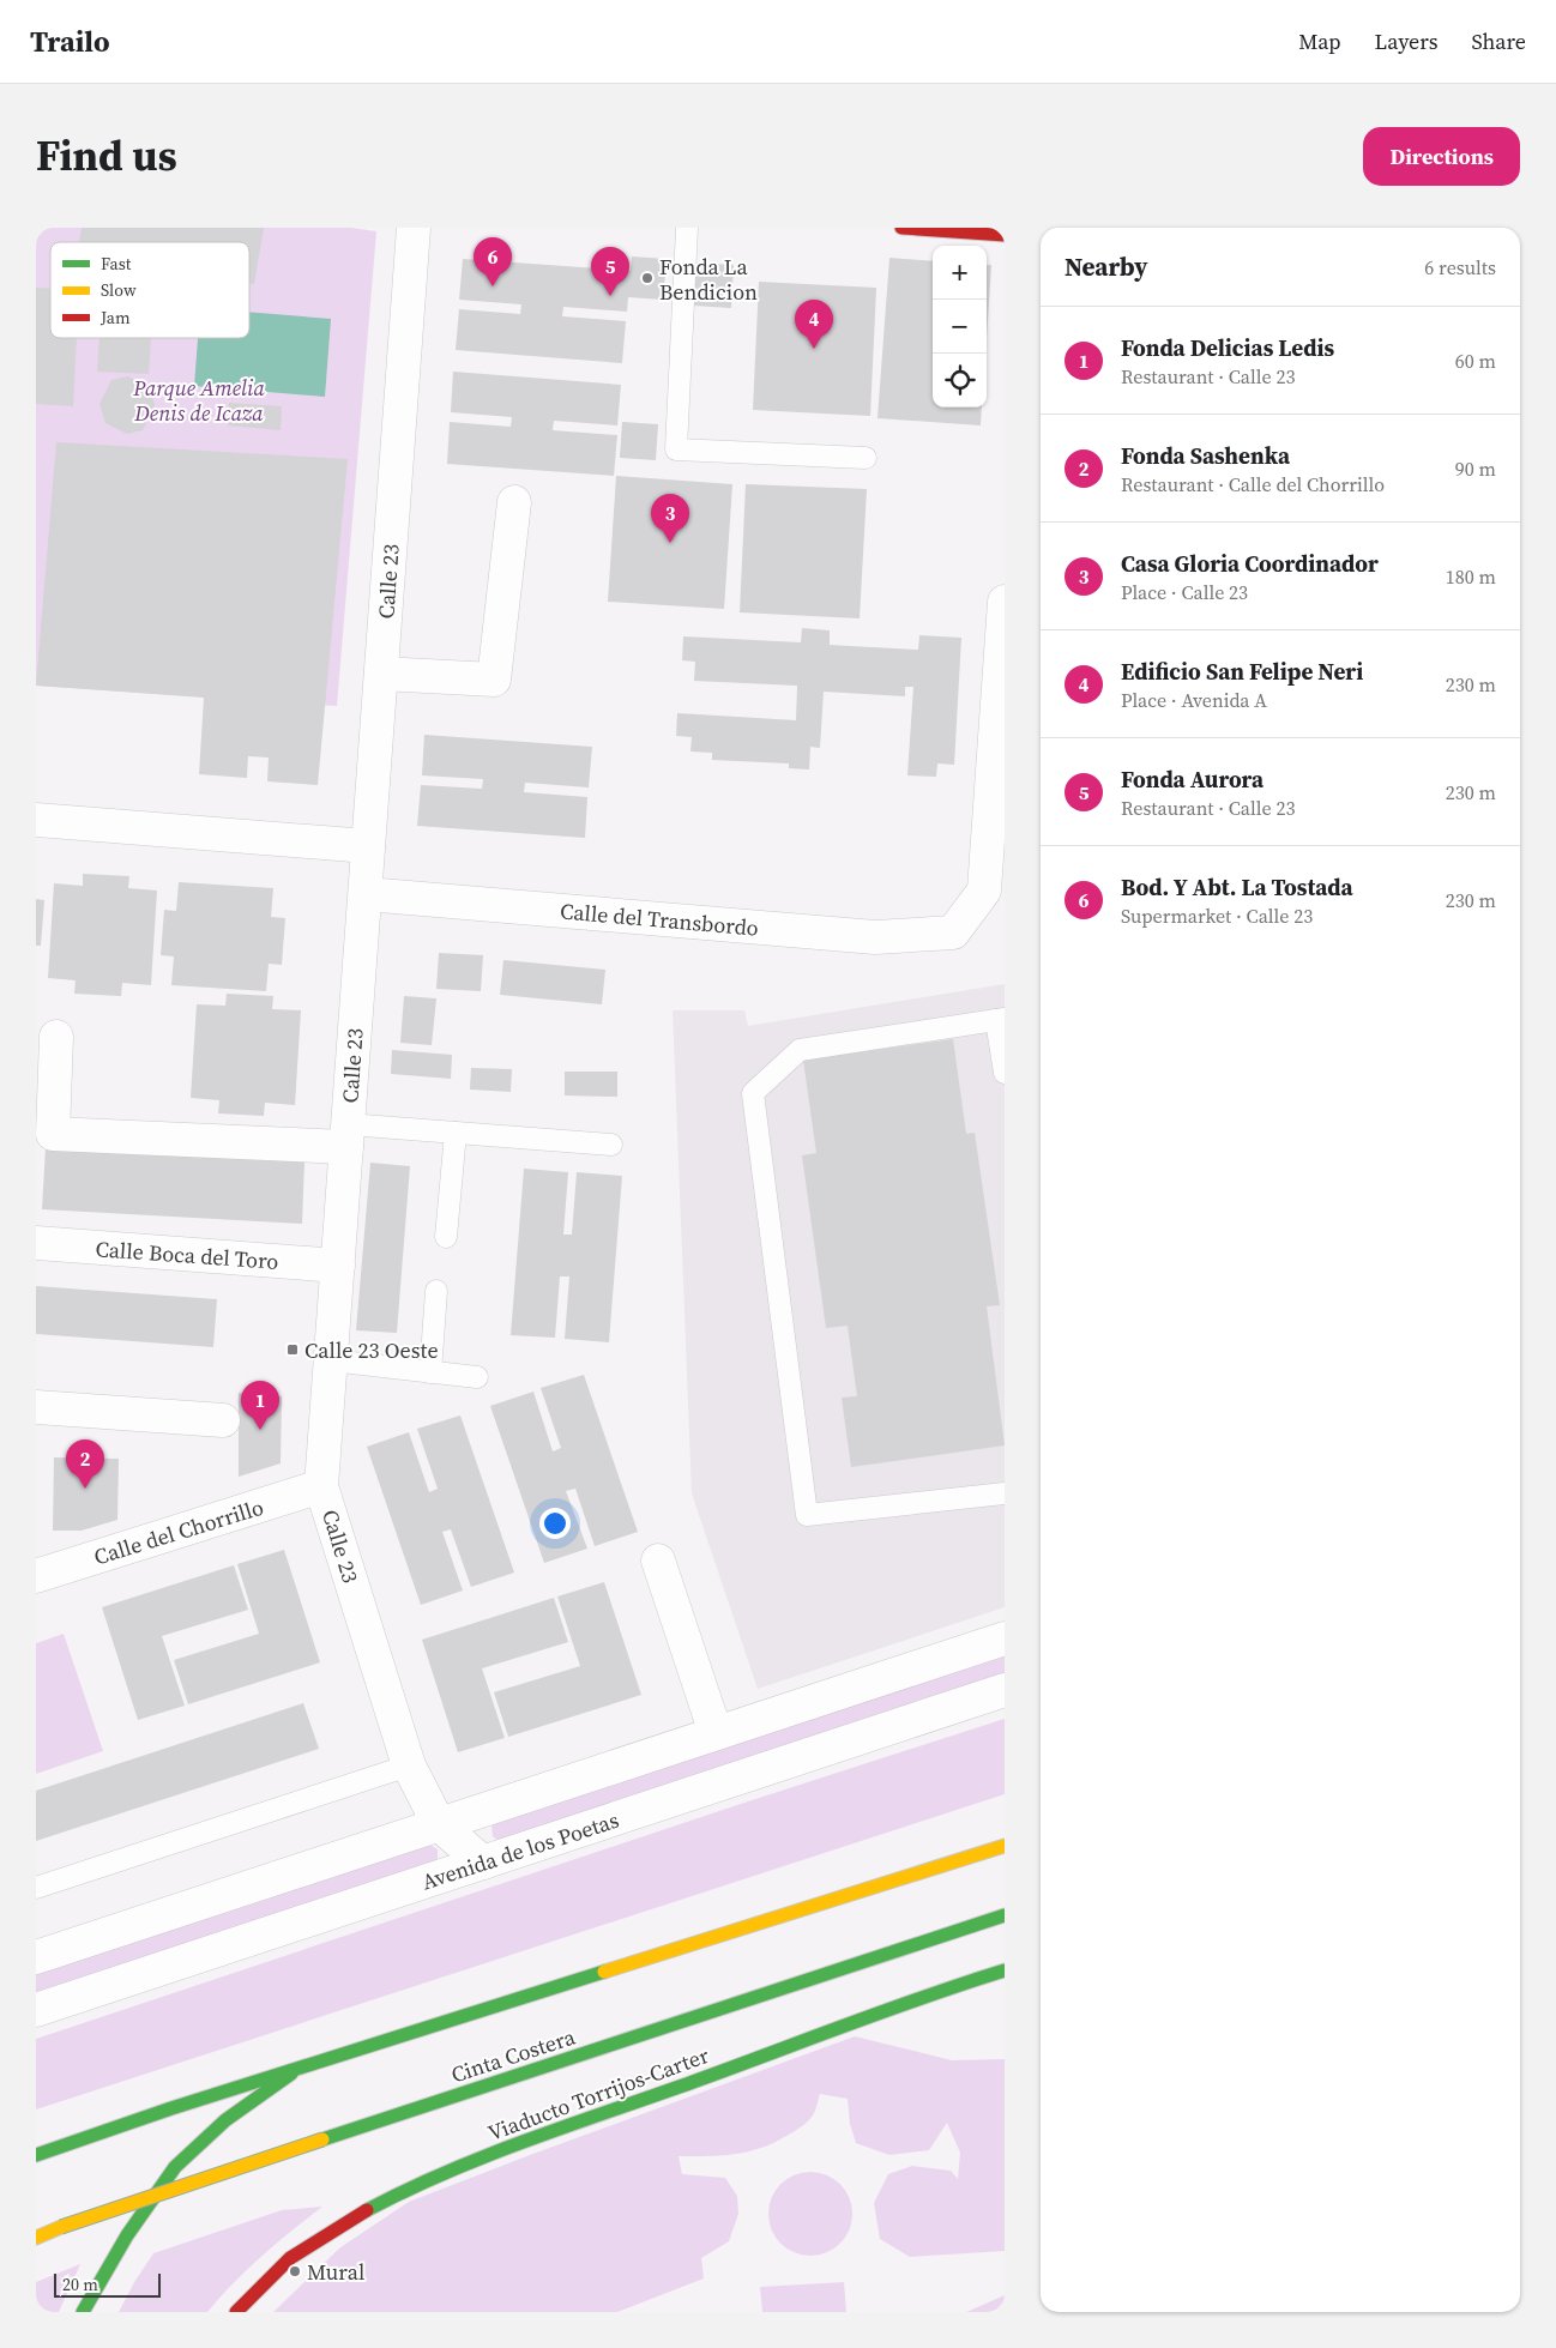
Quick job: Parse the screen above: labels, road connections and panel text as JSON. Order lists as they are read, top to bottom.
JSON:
{
  "streets": {
    "main road": ["Cinta Costera", "Viaducto Torrijos-Carter"],
    "street": [
      "Calle 23",
      "Calle del Transbordo",
      "Calle Boca del Toro",
      "Calle del Chorrillo",
      "Avenida de los Poetas"
    ]
  },
  "crossings": [
    ["Calle 23", "Calle del Transbordo"],
    ["Calle 23", "Calle Boca del Toro"],
    ["Calle 23", "Calle del Chorrillo"],
    ["Calle 23", "Avenida de los Poetas"]
  ],
  "parks": ["Parque Amelia Denis de Icaza"],
  "places": {
    "other": ["Fonda La Bendicion", "Mural"],
    "transit": ["Calle 23 Oeste"]
  },
  "legend": ["Fast", "Slow", "Jam"],
  "scale_bar": "20 m",
  "page": {
    "header": "Trailo",
    "nav": ["Map", "Layers", "Share"],
    "title": "Find us",
    "buttons": "Directions",
    "heading": ["Nearby", "6 results"],
    "pins": [
      "6",
      "5",
      "4",
      "3",
      "1",
      "2"
    ],
    "map_buttons": ["+", "−"],
    "list": [
      {
        "mark": "1",
        "name": "Fonda Delicias Ledis",
        "note": "Restaurant · Calle 23",
        "value": "60 m"
      },
      {
        "mark": "2",
        "name": "Fonda Sashenka",
        "note": "Restaurant · Calle del Chorrillo",
        "value": "90 m"
      },
      {
        "mark": "3",
        "name": "Casa Gloria Coordinador",
        "note": "Place · Calle 23",
        "value": "180 m"
      },
      {
        "mark": "4",
        "name": "Edificio San Felipe Neri",
        "note": "Place · Avenida A",
        "value": "230 m"
      },
      {
        "mark": "5",
        "name": "Fonda Aurora",
        "note": "Restaurant · Calle 23",
        "value": "230 m"
      },
      {
        "mark": "6",
        "name": "Bod. Y Abt. La Tostada",
        "note": "Supermarket · Calle 23",
        "value": "230 m"
      }
    ],
    "scale": "20 m"
  }
}
